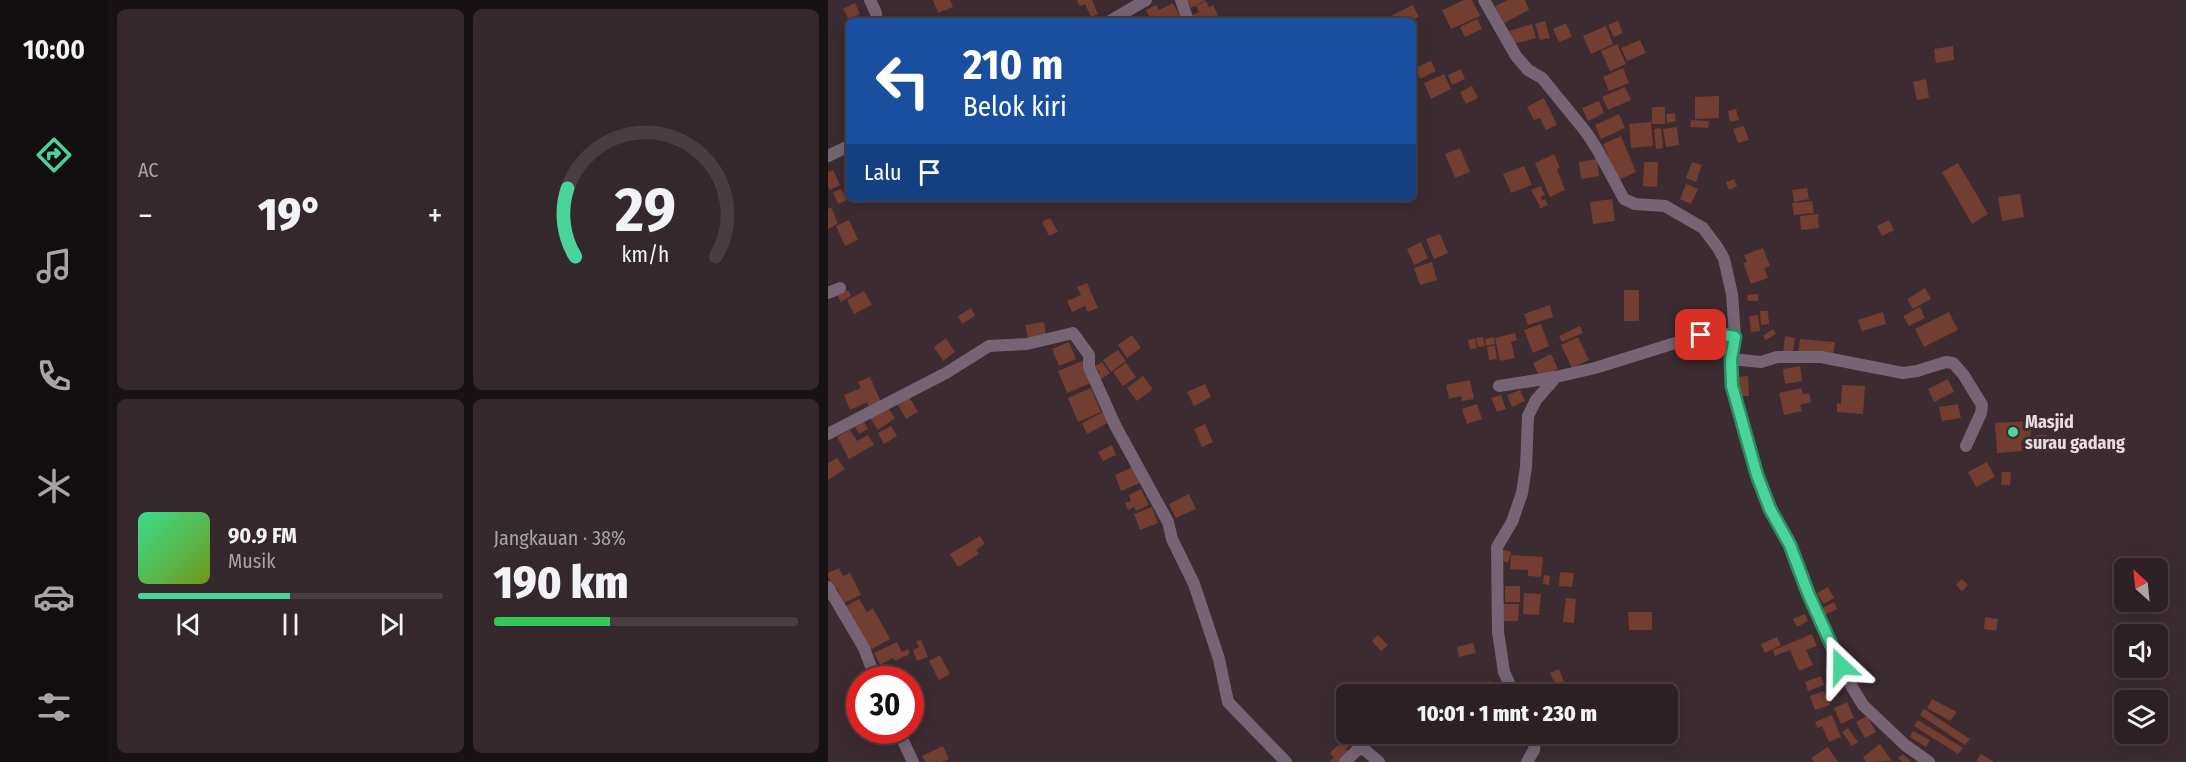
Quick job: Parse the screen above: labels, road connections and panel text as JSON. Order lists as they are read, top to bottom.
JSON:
{
  "places": ["Masjid surau gadang"],
  "north": "top left",
  "page": {
    "tabs": "10:00",
    "tile": [
      "AC",
      ["Jangkauan · 38%", "190 km"]
    ],
    "turn": ["210 m", "Belok kiri"],
    "then": "Lalu",
    "heat": ["−", "19°", "+"],
    "song": ["90.9 FM", "Musik"],
    "limit": "30",
    "trip": "10:01 · 1 mnt · 230 m",
    "gauge": ["29", "km/h"]
  }
}
